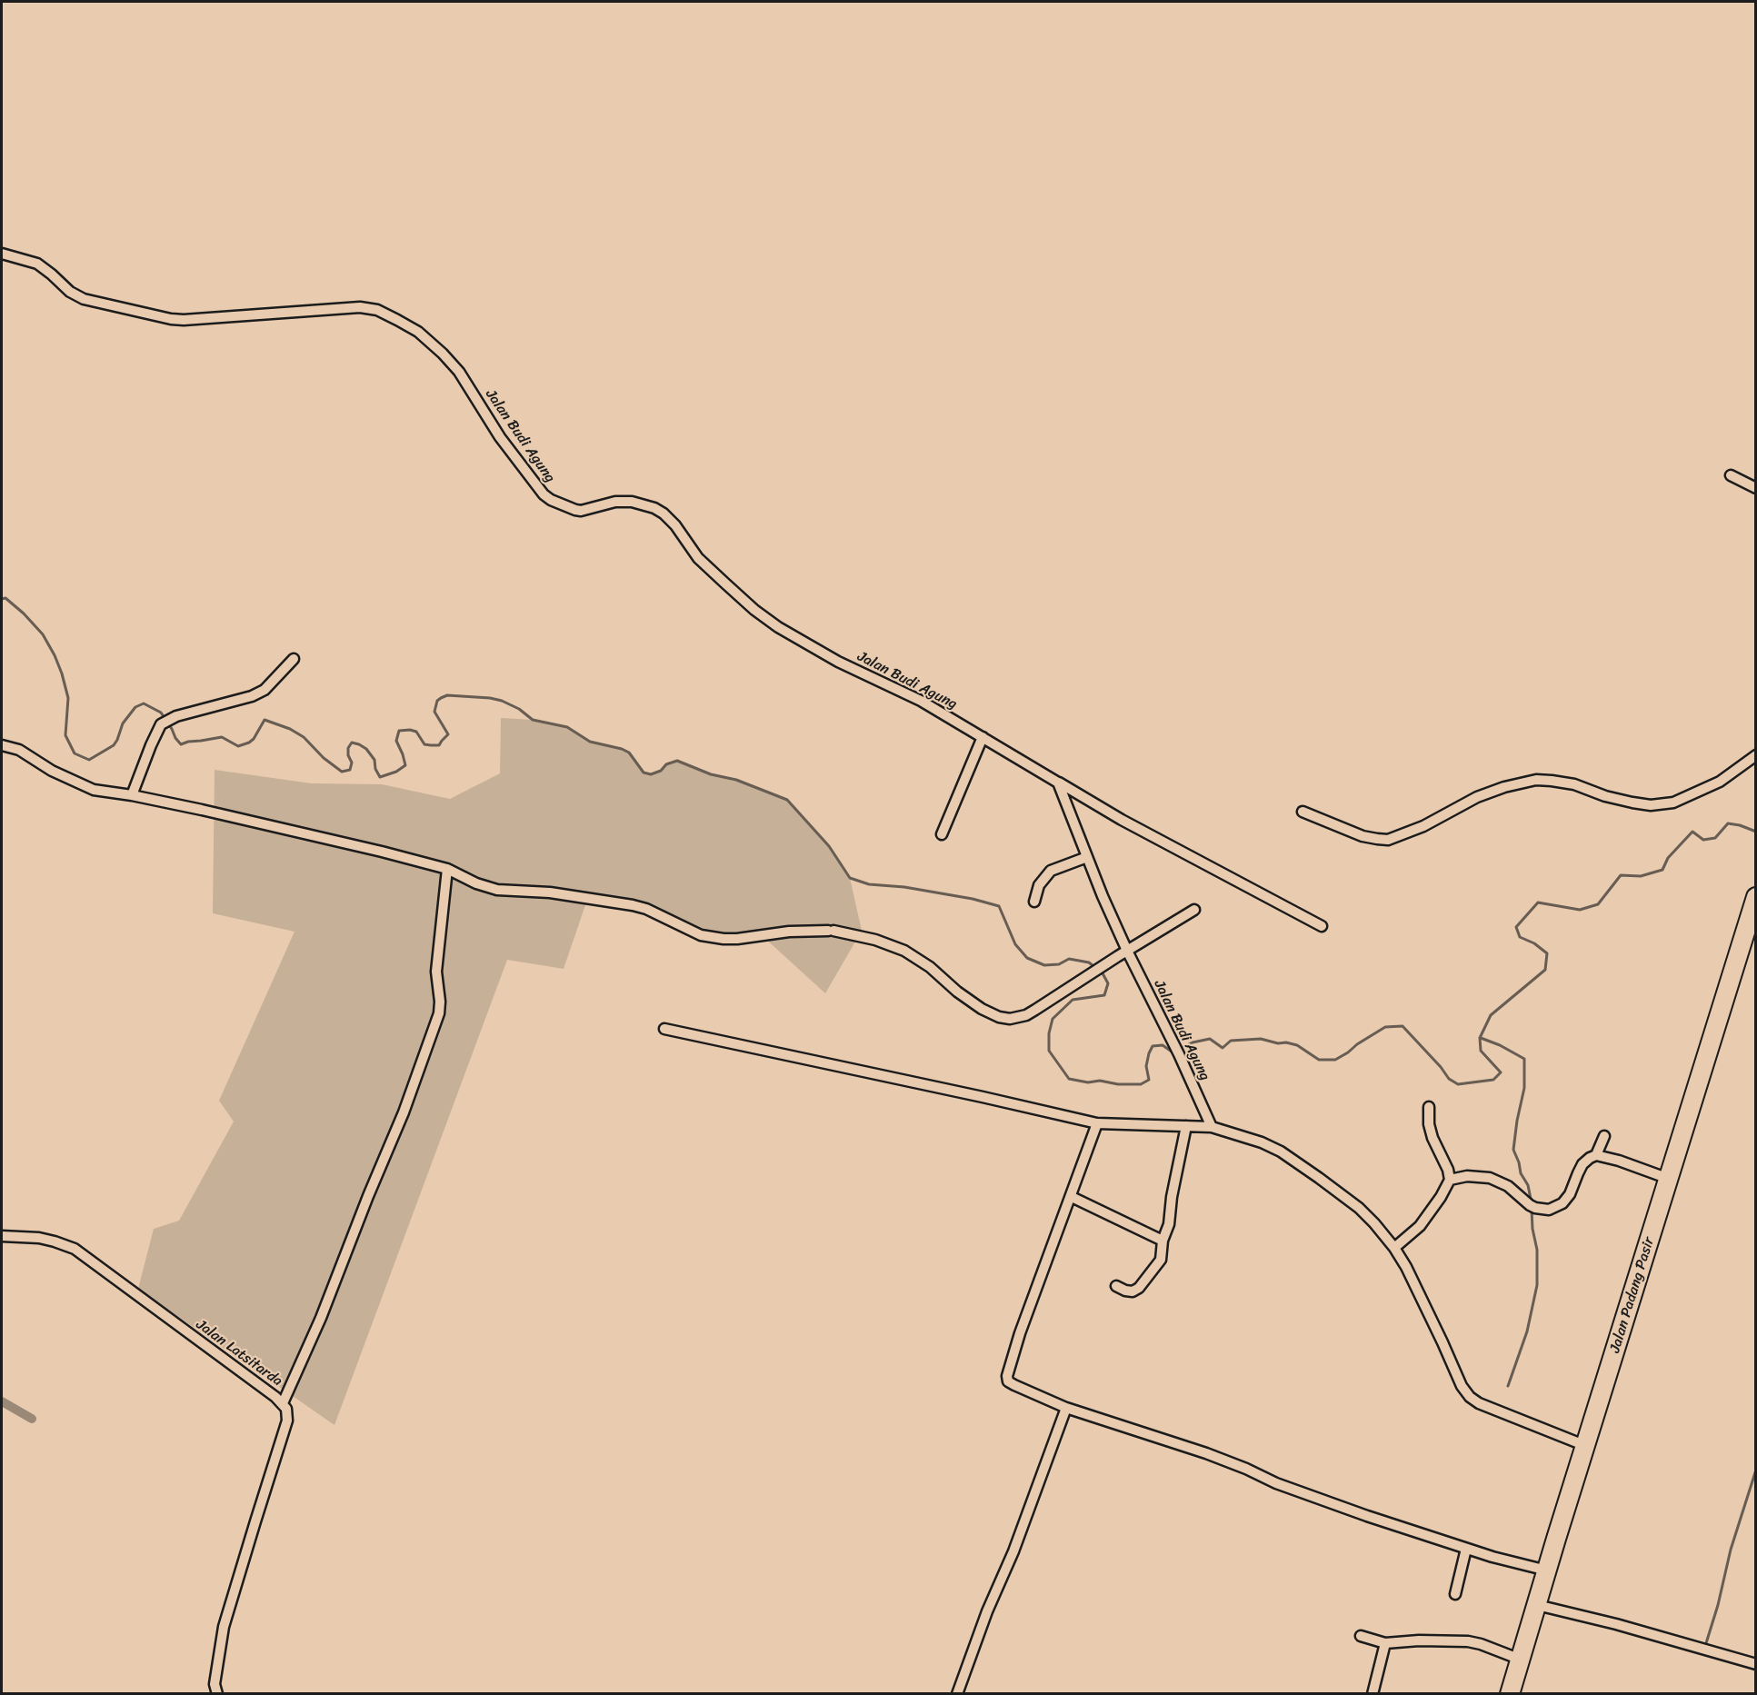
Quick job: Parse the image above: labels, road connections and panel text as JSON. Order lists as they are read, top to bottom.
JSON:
{
  "streets": {
    "highway": ["Jalan Padang Pasir"],
    "street": ["Jalan Budi Agung", "Jalan Latsitarda"]
  }
}
